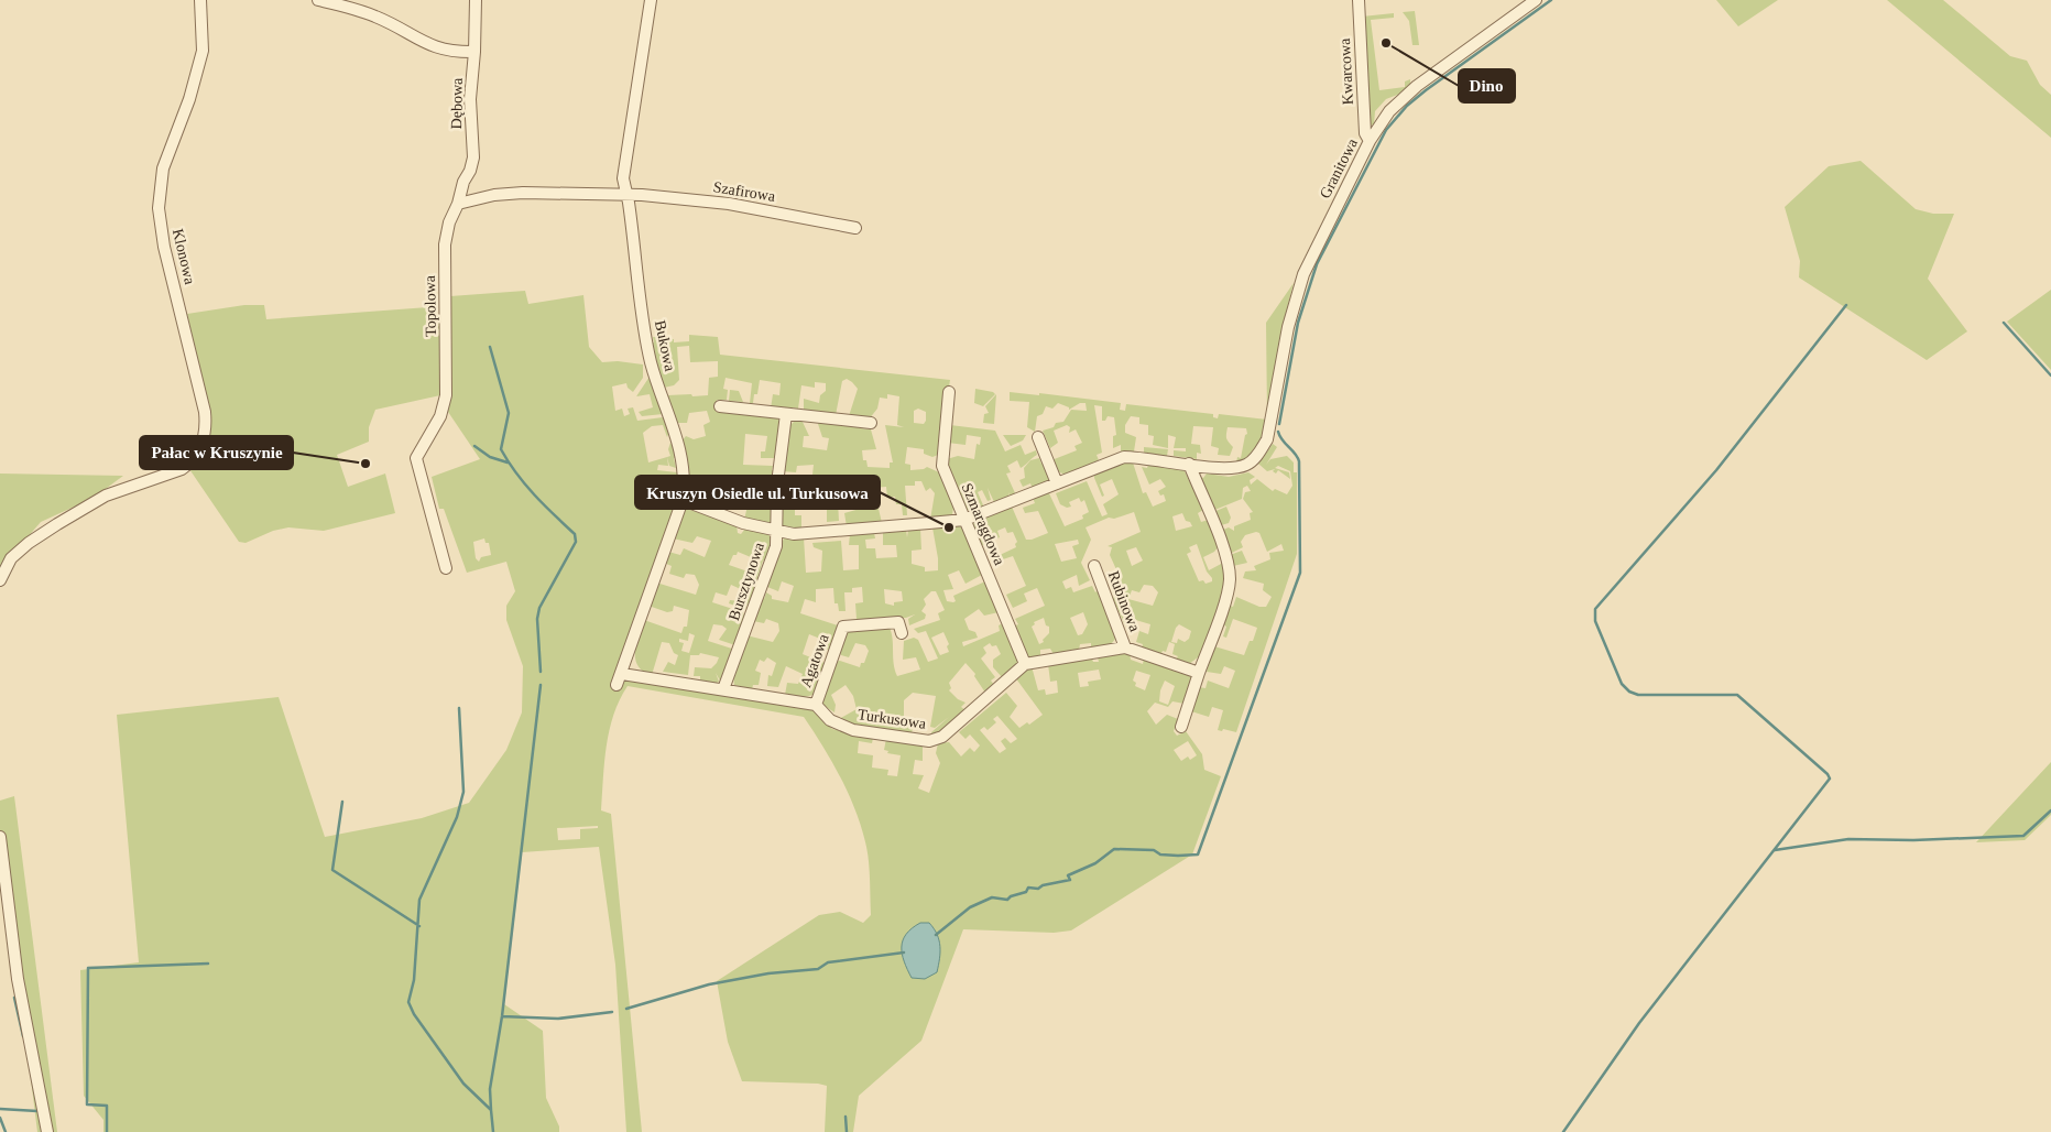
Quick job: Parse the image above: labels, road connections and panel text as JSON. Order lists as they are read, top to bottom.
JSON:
{
  "streets": {
    "street": [
      "Kwarcowa",
      "Dębowa",
      "Granitowa",
      "Szafirowa",
      "Klonowa",
      "Topolowa",
      "Bukowa",
      "Szmaragdowa",
      "Bursztynowa",
      "Rubinowa",
      "Agatowa",
      "Turkusowa"
    ]
  },
  "crossings": [
    ["Kwarcowa", "Granitowa"],
    ["Dębowa", "Topolowa"],
    ["Szafirowa", "Bukowa"],
    ["Szmaragdowa", "Turkusowa"],
    ["Agatowa", "Turkusowa"]
  ],
  "places": ["Dino", "Pałac w Kruszynie", "Kruszyn Osiedle ul. Turkusowa"]
}
